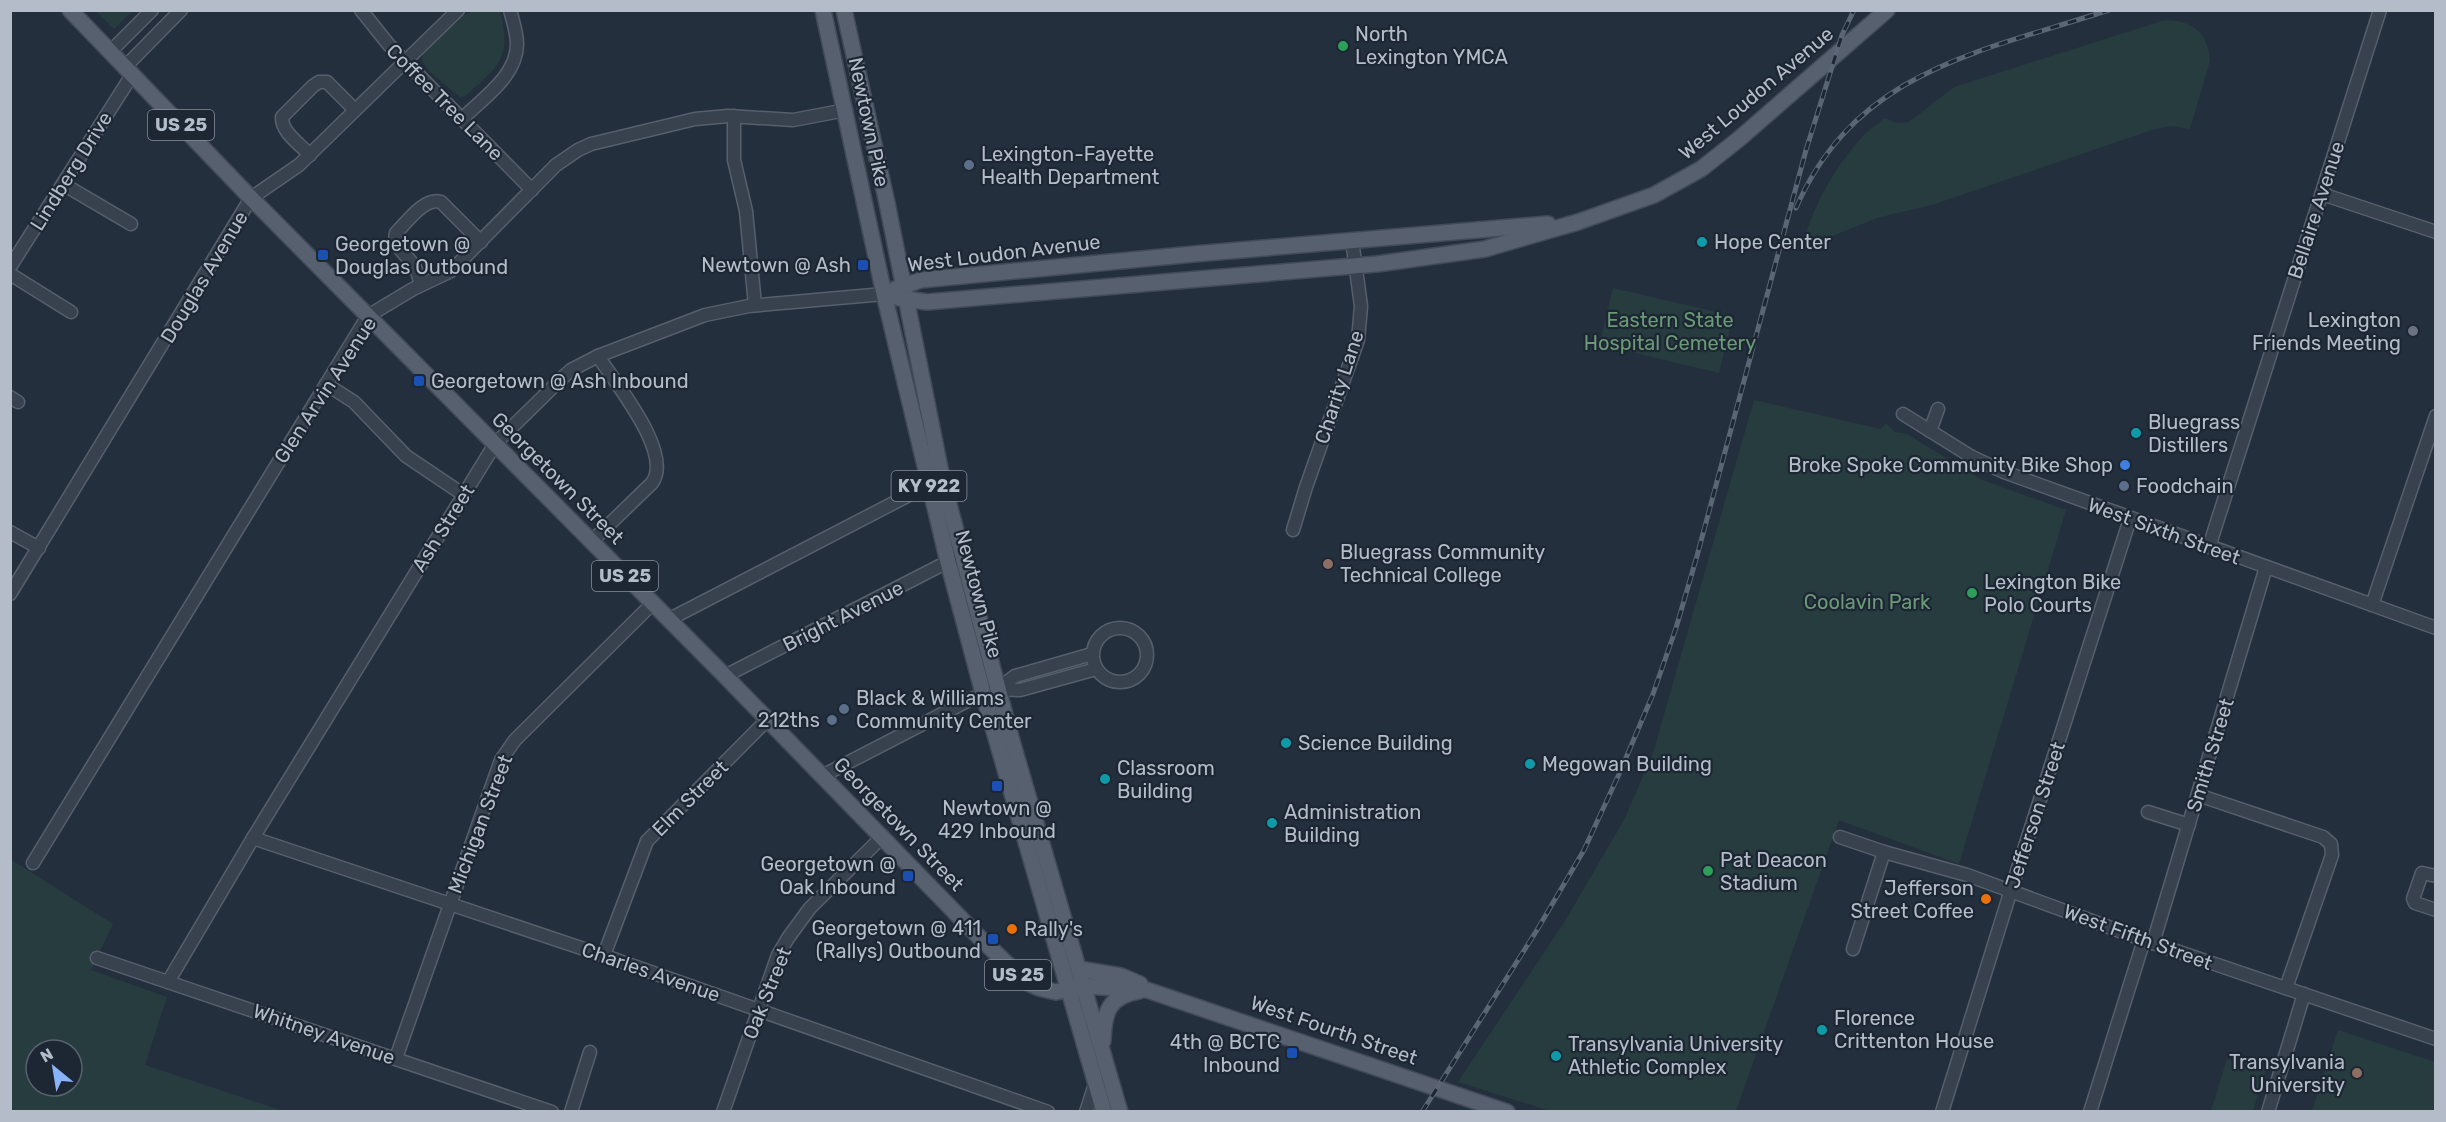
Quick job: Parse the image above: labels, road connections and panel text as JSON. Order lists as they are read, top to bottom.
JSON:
{
  "streets": {
    "main road": [
      "West Loudon Avenue",
      "Newtown Pike",
      "US 25",
      "Georgetown Street",
      "KY 922",
      "West Fourth Street"
    ],
    "street": [
      "Coffee Tree Lane",
      "Lindberg Drive",
      "Bellaire Avenue",
      "Douglas Avenue",
      "Charity Lane",
      "Glen Arvin Avenue",
      "Ash Street",
      "West Sixth Street",
      "Bright Avenue",
      "Smith Street",
      "Elm Street",
      "Jefferson Street",
      "Michigan Street",
      "West Fifth Street",
      "Charles Avenue",
      "Oak Street",
      "Whitney Avenue"
    ]
  },
  "crossings": [
    ["West Loudon Avenue", "Newtown Pike"],
    ["West Loudon Avenue", "Charity Lane"],
    ["West Loudon Avenue", "Ash Street"],
    ["Coffee Tree Lane", "Douglas Avenue"],
    ["Coffee Tree Lane", "Glen Arvin Avenue"],
    ["Newtown Pike", "Glen Arvin Avenue"],
    ["Newtown Pike", "Georgetown Street"],
    ["Newtown Pike", "Ash Street"],
    ["Newtown Pike", "Bright Avenue"],
    ["Newtown Pike", "West Fourth Street"],
    ["Lindberg Drive", "Georgetown Street"],
    ["Bellaire Avenue", "West Sixth Street"],
    ["Douglas Avenue", "Georgetown Street"],
    ["Glen Arvin Avenue", "Georgetown Street"],
    ["Georgetown Street", "Ash Street"],
    ["Georgetown Street", "Bright Avenue"],
    ["Georgetown Street", "Elm Street"],
    ["Georgetown Street", "Michigan Street"],
    ["Georgetown Street", "Oak Street"],
    ["Georgetown Street", "West Fourth Street"],
    ["Ash Street", "Charles Avenue"],
    ["Ash Street", "Whitney Avenue"],
    ["West Sixth Street", "Smith Street"],
    ["West Sixth Street", "Jefferson Street"],
    ["Smith Street", "West Fifth Street"],
    ["Elm Street", "Charles Avenue"],
    ["Jefferson Street", "West Fifth Street"],
    ["Michigan Street", "Charles Avenue"],
    ["Michigan Street", "Whitney Avenue"],
    ["Charles Avenue", "Oak Street"]
  ],
  "parks": ["Eastern State Hospital Cemetery", "Coolavin Park"],
  "places": {
    "other": [
      "North Lexington YMCA",
      "Lexington-Fayette Health Department",
      "Hope Center",
      "Lexington Friends Meeting",
      "Bluegrass Distillers",
      "Broke Spoke Community Bike Shop",
      "Foodchain",
      "Bluegrass Community Technical College",
      "Lexington Bike Polo Courts",
      "Black & Williams Community Center",
      "212ths",
      "Science Building",
      "Megowan Building",
      "Classroom Building",
      "Administration Building",
      "Pat Deacon Stadium",
      "Jefferson Street Coffee",
      "Rally's",
      "Florence Crittenton House",
      "Transylvania University Athletic Complex",
      "Transylvania University"
    ],
    "transit": [
      "Georgetown @ Douglas Outbound",
      "Newtown @ Ash",
      "Georgetown @ Ash Inbound",
      "Newtown @ 429 Inbound",
      "Georgetown @ Oak Inbound",
      "Georgetown @ 411 (Rallys) Outbound",
      "4th @ BCTC Inbound"
    ]
  },
  "north": "top left"
}
